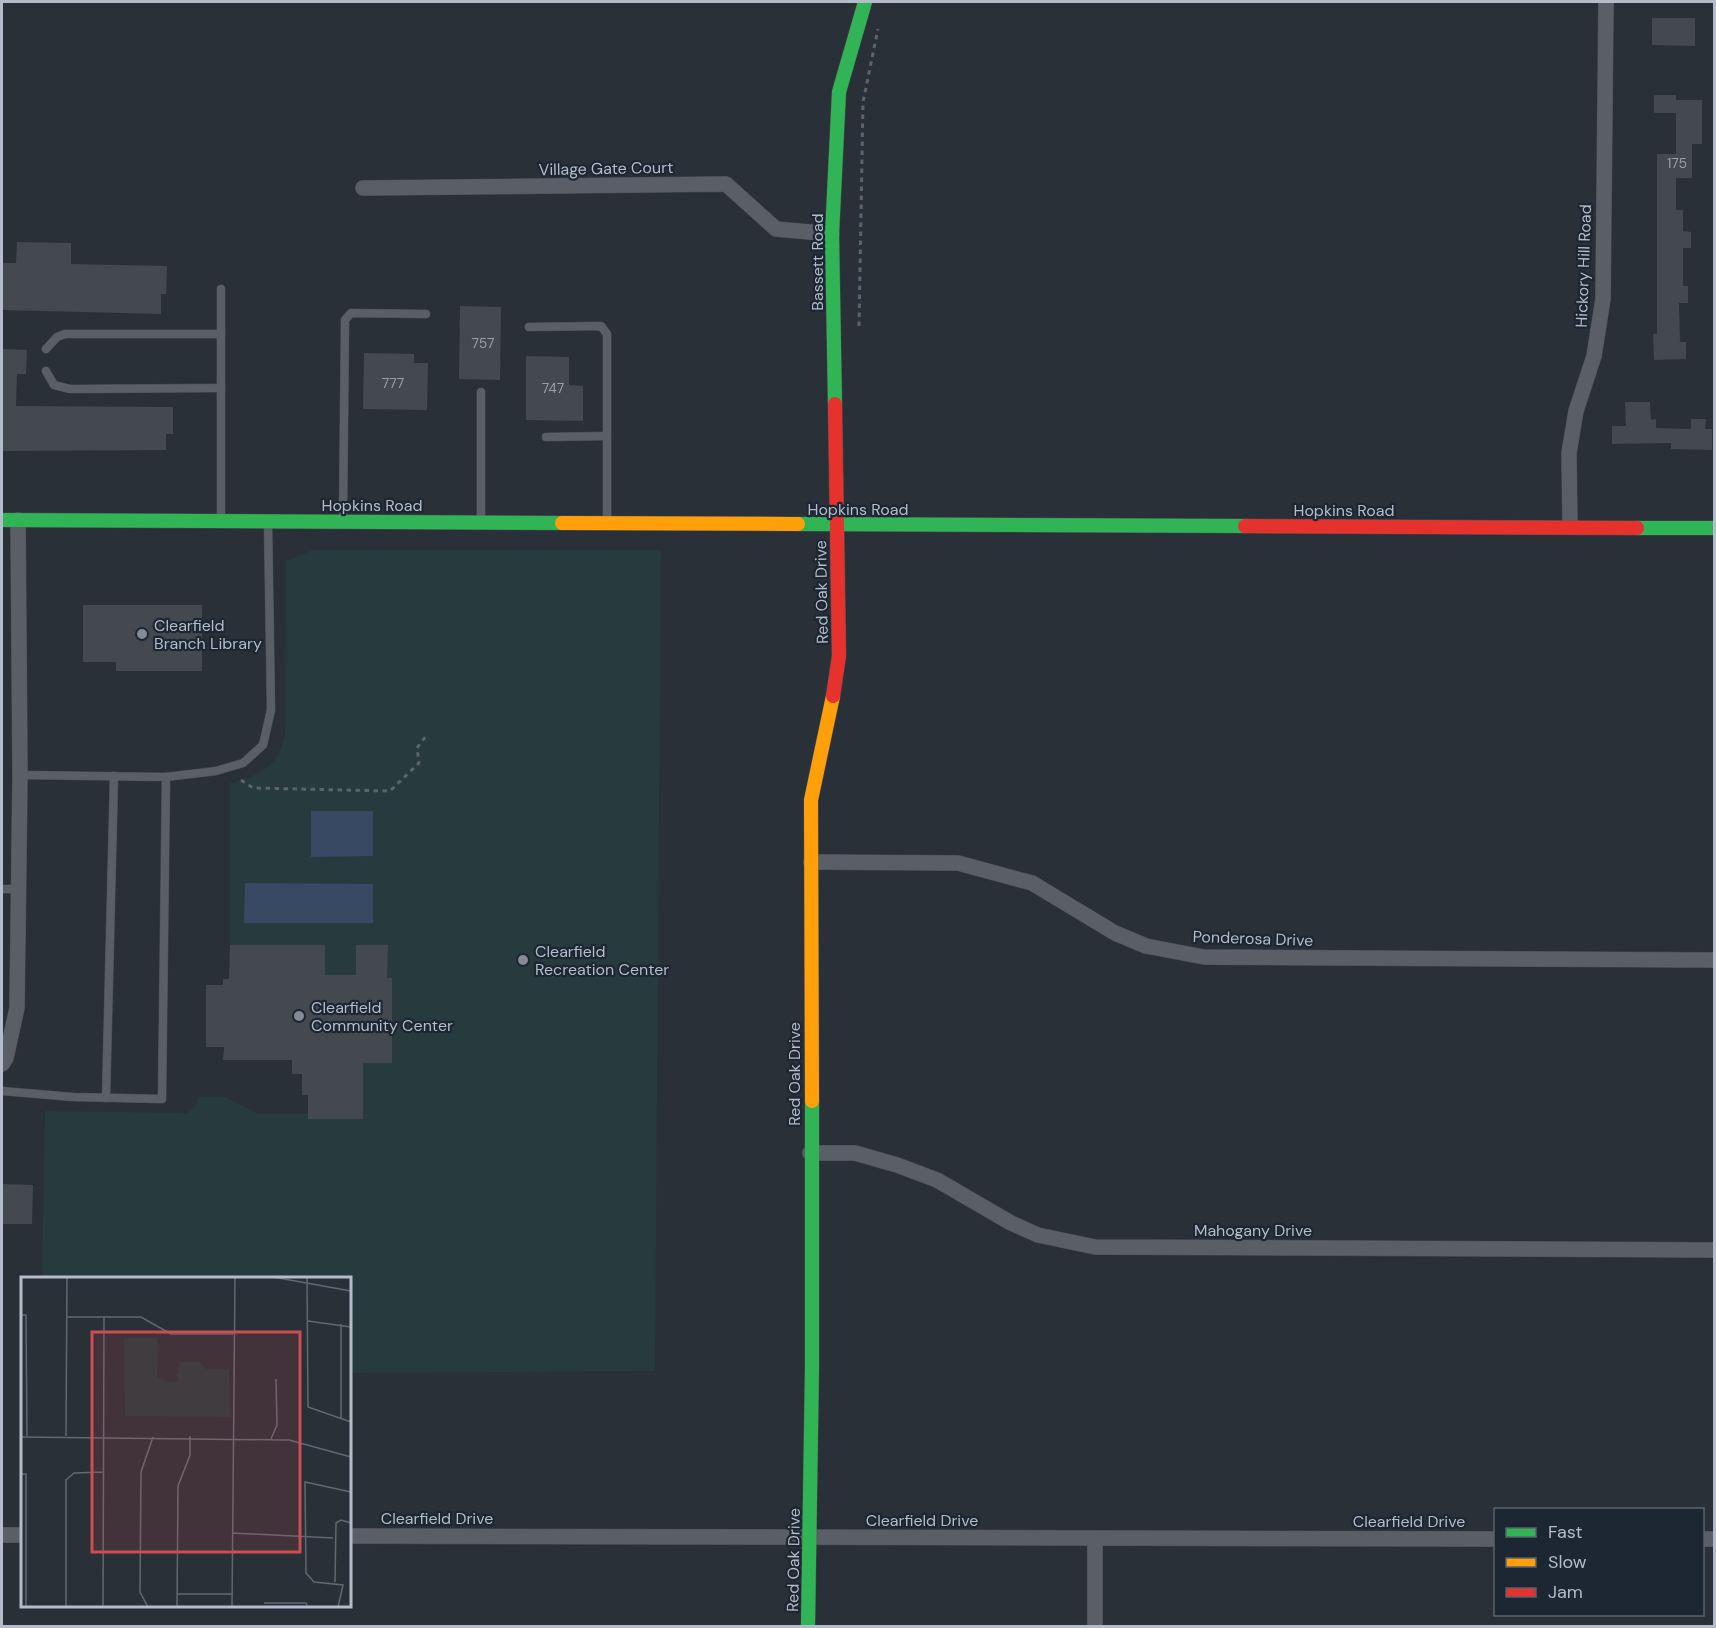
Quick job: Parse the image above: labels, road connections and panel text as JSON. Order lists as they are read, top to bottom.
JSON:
{
  "streets": {
    "street": [
      "Village Gate Court",
      "Bassett Road",
      "Hickory Hill Road",
      "Hopkins Road",
      "Red Oak Drive",
      "Ponderosa Drive",
      "Mahogany Drive",
      "Clearfield Drive"
    ]
  },
  "crossings": [
    ["Village Gate Court", "Bassett Road"],
    ["Bassett Road", "Hopkins Road"],
    ["Bassett Road", "Red Oak Drive"],
    ["Hickory Hill Road", "Hopkins Road"],
    ["Hopkins Road", "Red Oak Drive"],
    ["Red Oak Drive", "Ponderosa Drive"],
    ["Red Oak Drive", "Mahogany Drive"],
    ["Red Oak Drive", "Clearfield Drive"]
  ],
  "places": ["Clearfield Branch Library", "Clearfield Recreation Center", "Clearfield Community Center"],
  "house_numbers": [
    "175",
    "757",
    "777",
    "747"
  ],
  "legend": ["Fast", "Slow", "Jam"]
}
